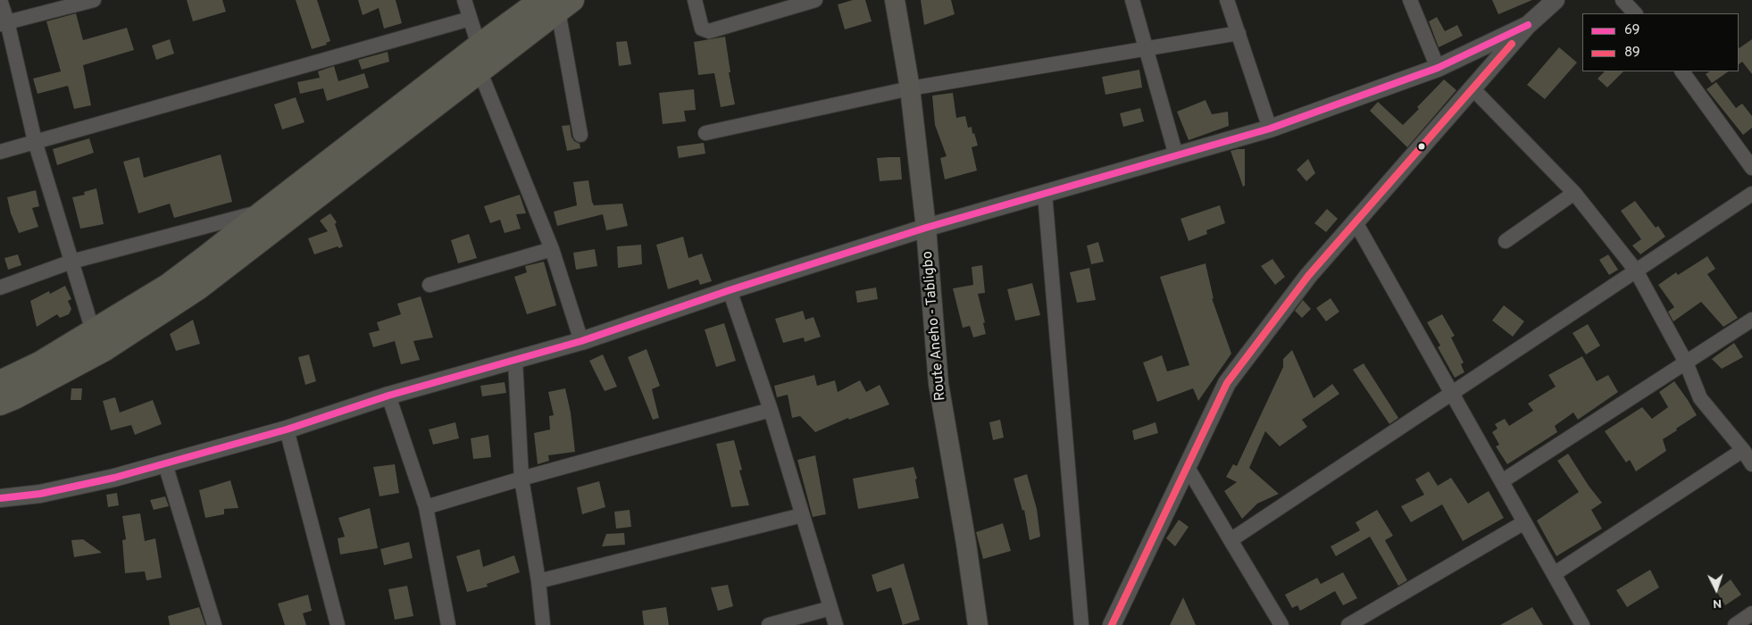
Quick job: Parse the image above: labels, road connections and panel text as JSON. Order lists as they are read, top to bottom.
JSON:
{
  "streets": {
    "main road": ["Route Aneho - Tabligbo"]
  },
  "lines": ["transit line 69", "transit line 89"],
  "legend": ["69", "89"],
  "north": "bottom"
}
